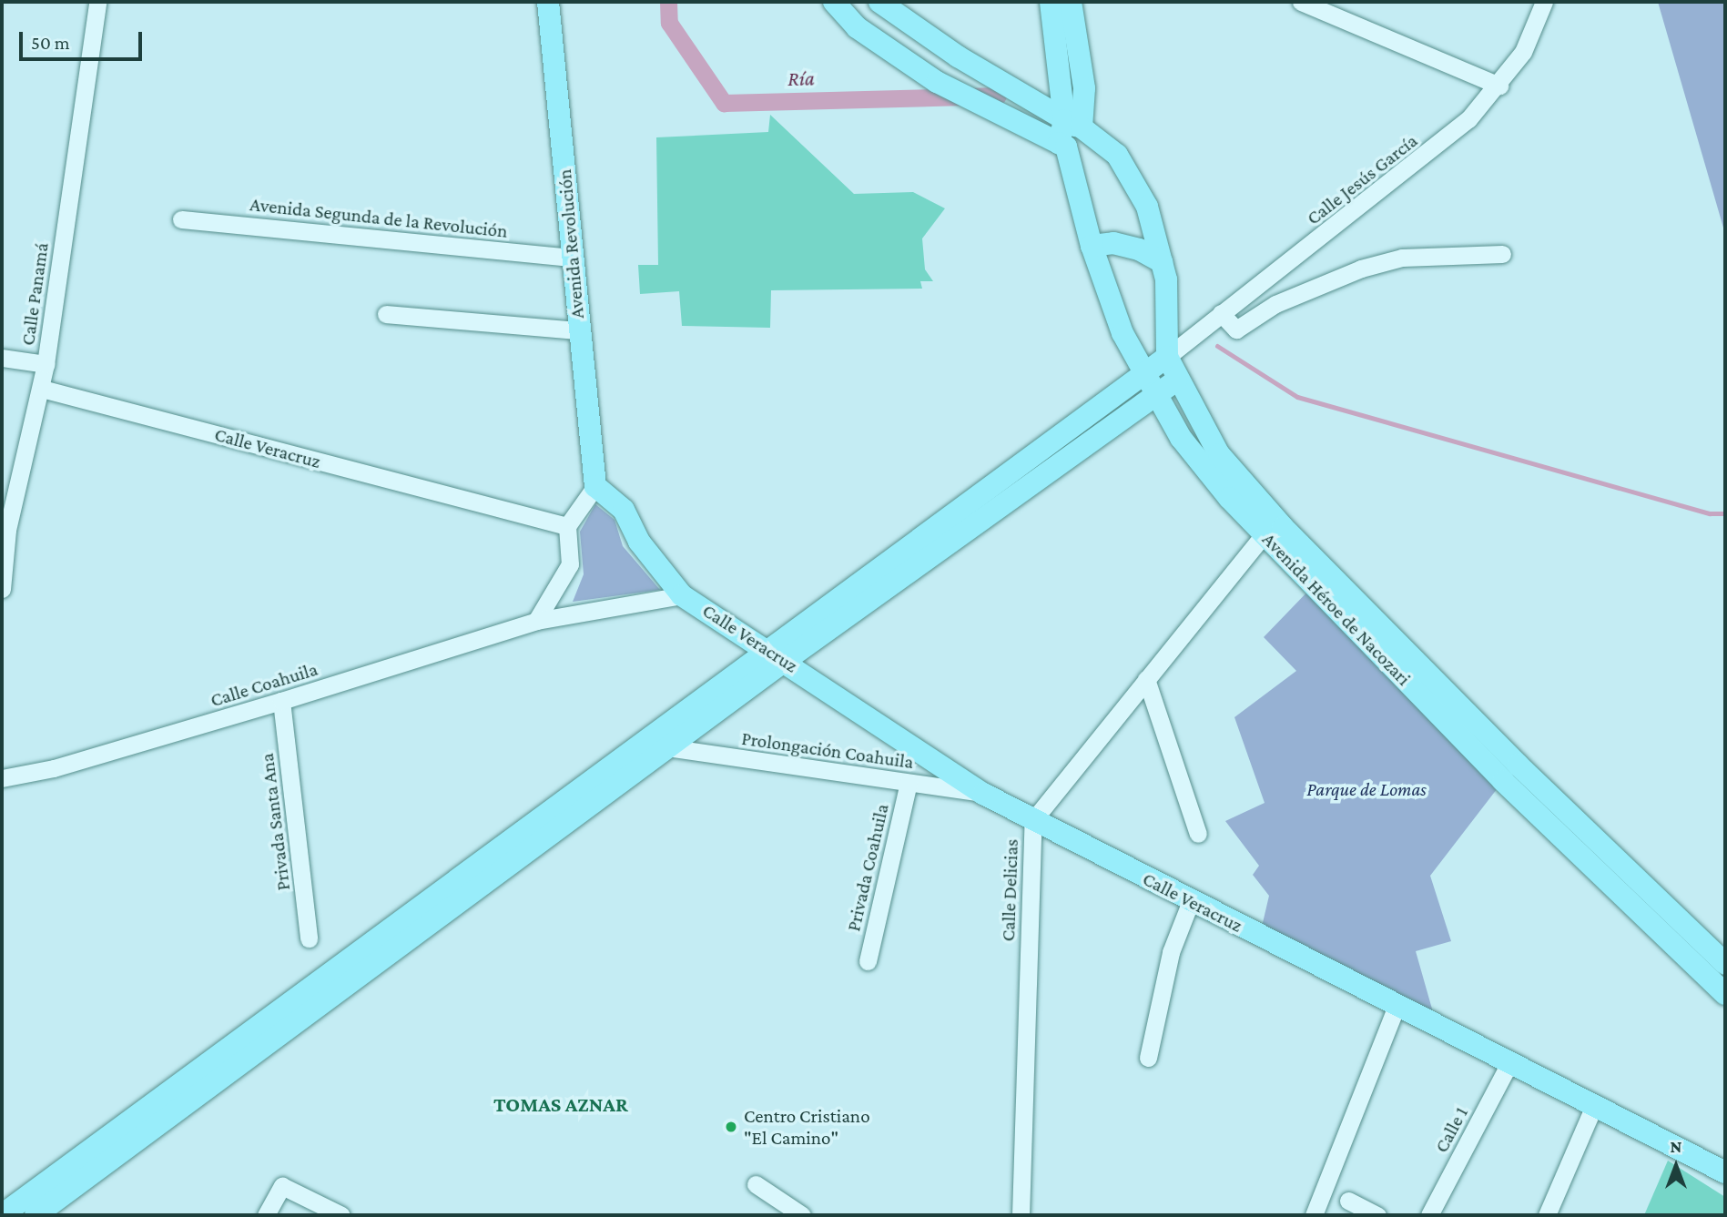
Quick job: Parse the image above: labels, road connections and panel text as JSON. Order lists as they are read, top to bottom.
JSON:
{
  "streets": {
    "main road": ["Avenida Revolución", "Calle Veracruz", "Avenida Héroe de Nacozari"],
    "street": [
      "Calle Jesús García",
      "Avenida Segunda de la Revolución",
      "Calle Panamá",
      "Calle Coahuila",
      "Prolongación Coahuila",
      "Privada Santa Ana",
      "Privada Coahuila",
      "Calle Delicias",
      "Calle 1"
    ]
  },
  "crossings": [
    ["Calle Jesús García", "Avenida Héroe de Nacozari"],
    ["Avenida Segunda de la Revolución", "Avenida Revolución"],
    ["Calle Panamá", "Calle Veracruz"],
    ["Calle Veracruz", "Calle Coahuila"],
    ["Calle Veracruz", "Prolongación Coahuila"],
    ["Calle Veracruz", "Calle Delicias"],
    ["Calle Veracruz", "Calle 1"],
    ["Avenida Héroe de Nacozari", "Calle Delicias"],
    ["Calle Coahuila", "Privada Santa Ana"],
    ["Prolongación Coahuila", "Privada Coahuila"]
  ],
  "districts": ["TOMAS AZNAR"],
  "water": ["Ría"],
  "parks": ["Parque de Lomas"],
  "places": ["Centro Cristiano \"El Camino\""],
  "scale_bar": "50 m",
  "north": "top"
}
